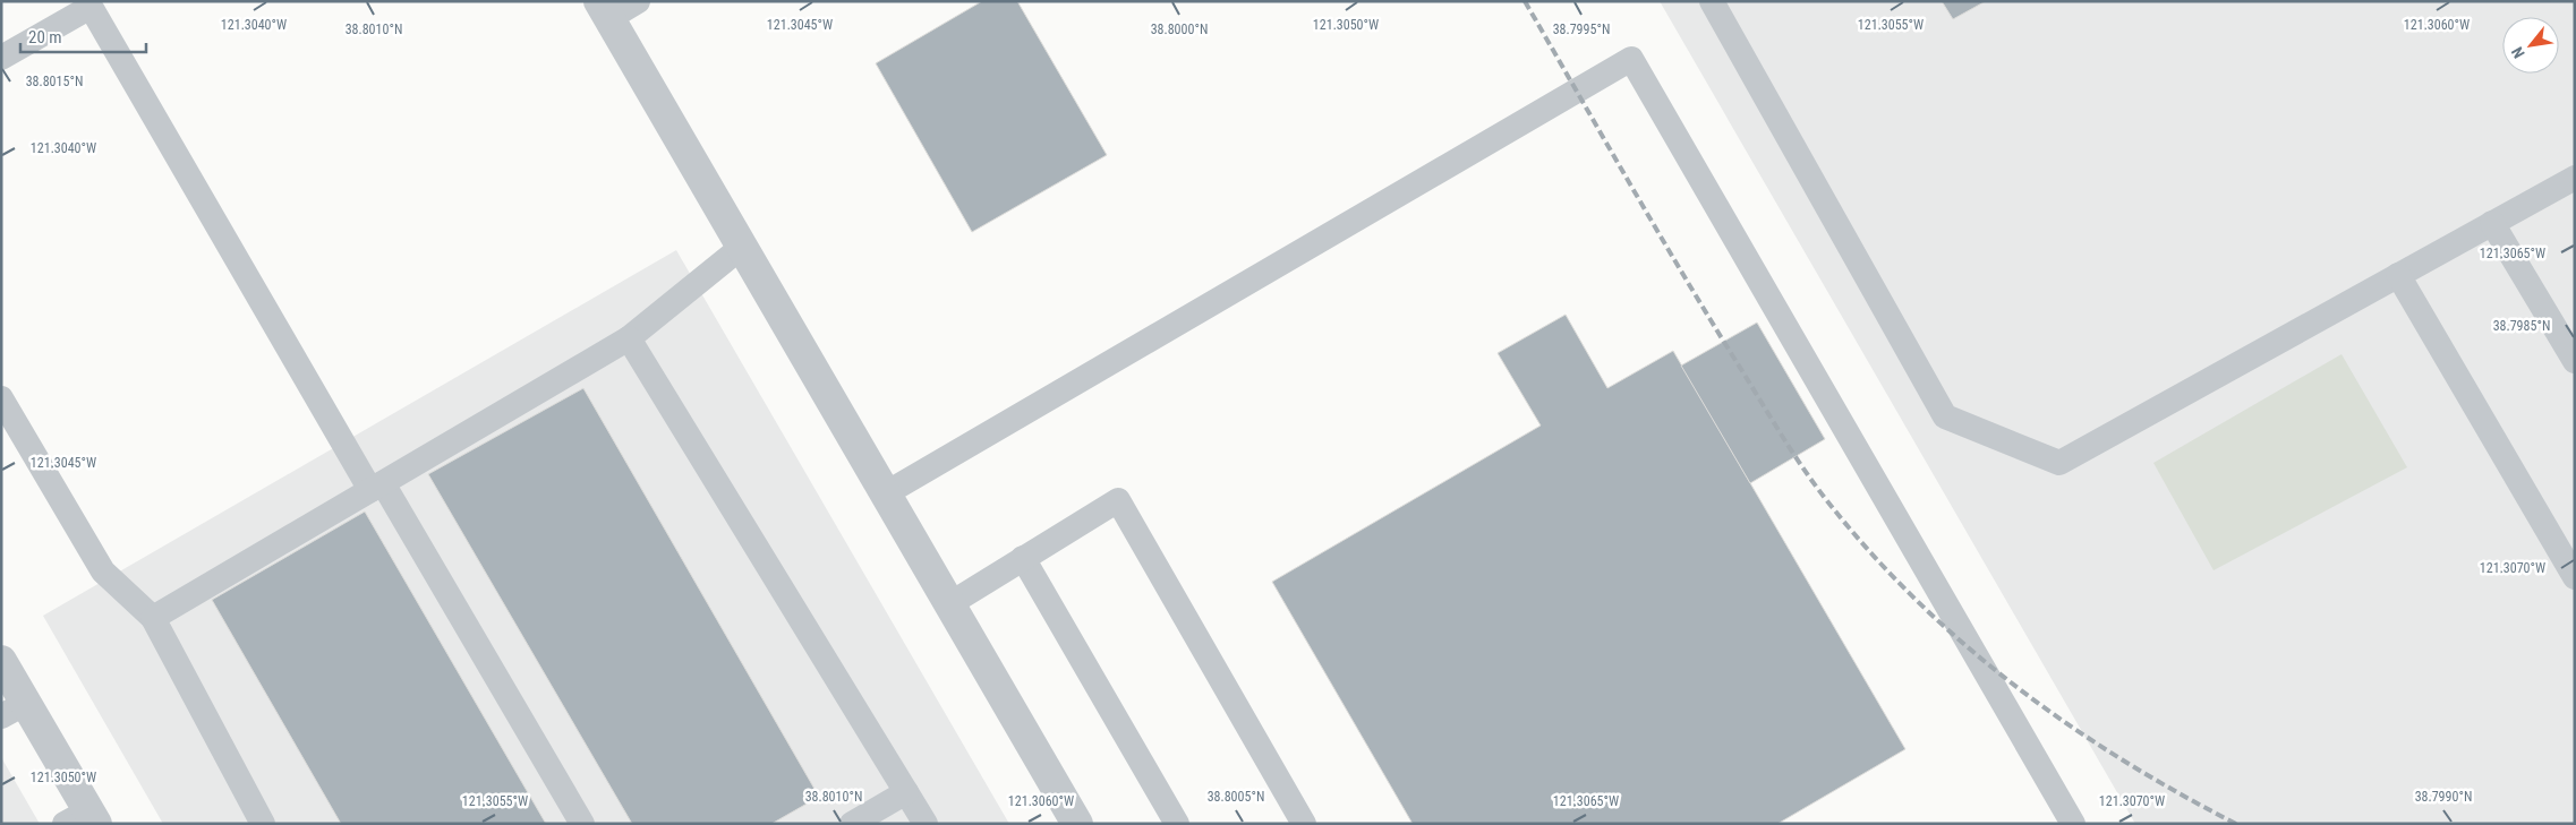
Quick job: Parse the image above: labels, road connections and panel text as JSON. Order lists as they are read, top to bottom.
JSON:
{
  "scale_bar": "20 m",
  "north": "bottom left",
  "coordinates": [
    "121.3040°W",
    "121.3045°W",
    "121.3050°W",
    "121.3055°W",
    "121.3060°W",
    "38.8010°N",
    "38.8000°N",
    "38.7995°N",
    "38.8015°N",
    "121.3065°W",
    "38.7985°N",
    "121.3070°W",
    "38.8005°N",
    "38.7990°N"
  ]
}
